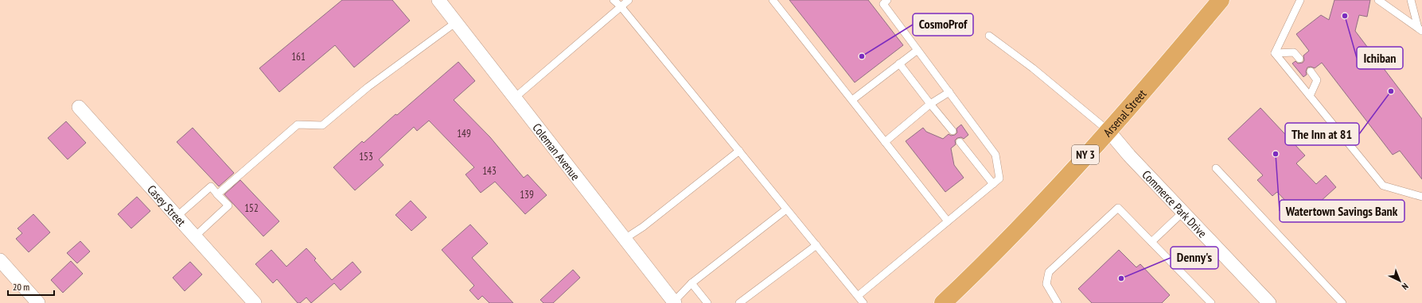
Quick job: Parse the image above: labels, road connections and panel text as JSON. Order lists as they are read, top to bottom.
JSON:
{
  "streets": {
    "highway": ["Arsenal Street", "NY 3"],
    "street": ["Coleman Avenue", "Commerce Park Drive", "Casey Street"]
  },
  "crossings": [
    ["Arsenal Street", "Commerce Park Drive"]
  ],
  "places": [
    "Ichiban",
    "CosmoProf",
    "The Inn at 81",
    "Watertown Savings Bank",
    "Denny's"
  ],
  "house_numbers": [
    "161",
    "149",
    "153",
    "143",
    "139",
    "152"
  ],
  "scale_bar": "20 m",
  "north": "bottom right"
}
